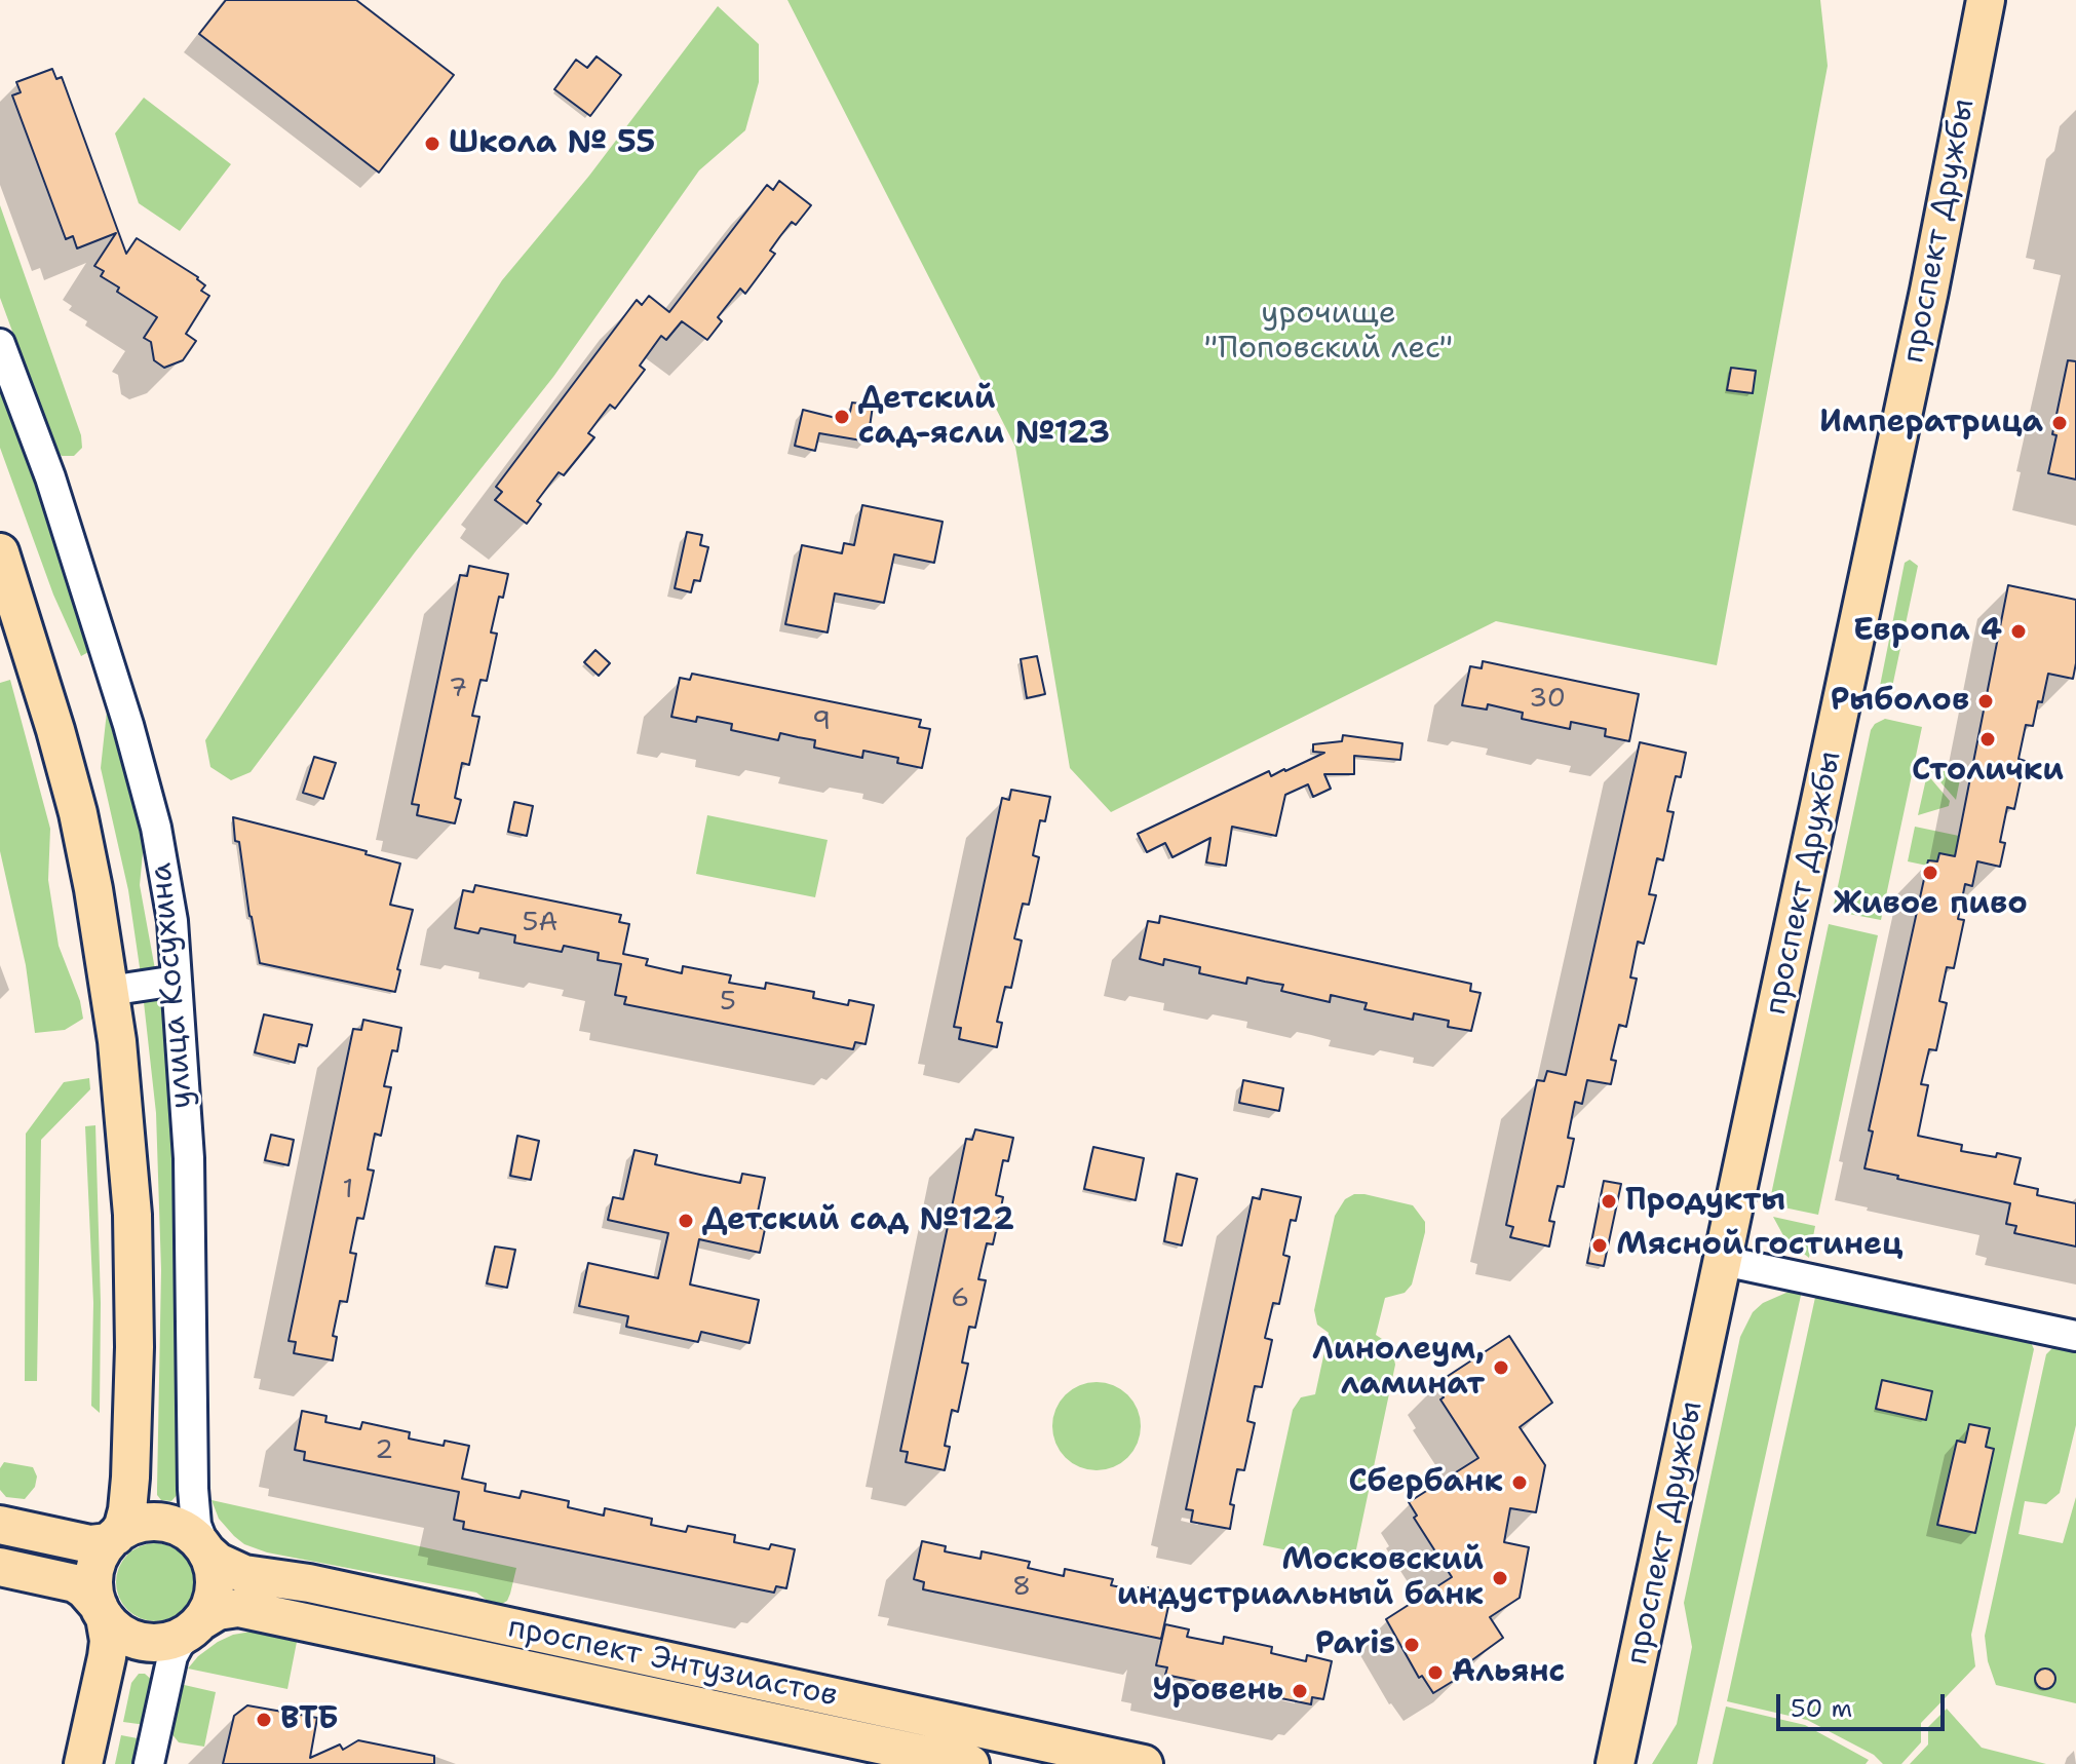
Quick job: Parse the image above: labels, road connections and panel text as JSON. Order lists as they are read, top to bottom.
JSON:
{
  "streets": {
    "main road": ["проспект Дружбы", "улица Косухина", "проспект Энтузиастов"]
  },
  "crossings": [
    ["улица Косухина", "проспект Энтузиастов"]
  ],
  "parks": ["урочище \"Поповский лес\""],
  "places": [
    "Школа № 55",
    "Детский сад-ясли №123",
    "Императрица",
    "Европа 4",
    "Рыболов",
    "Столички",
    "Живое пиво",
    "Продукты",
    "Детский сад №122",
    "Мясной гостинец",
    "Линолеум, ламинат",
    "Сбербанк",
    "Московский индустриальный банк",
    "Paris",
    "Альянс",
    "Уровень",
    "ВТБ"
  ],
  "house_numbers": [
    "7",
    "30",
    "9",
    "5А",
    "5",
    "1",
    "6",
    "2",
    "8"
  ],
  "scale_bar": "50 m"
}
